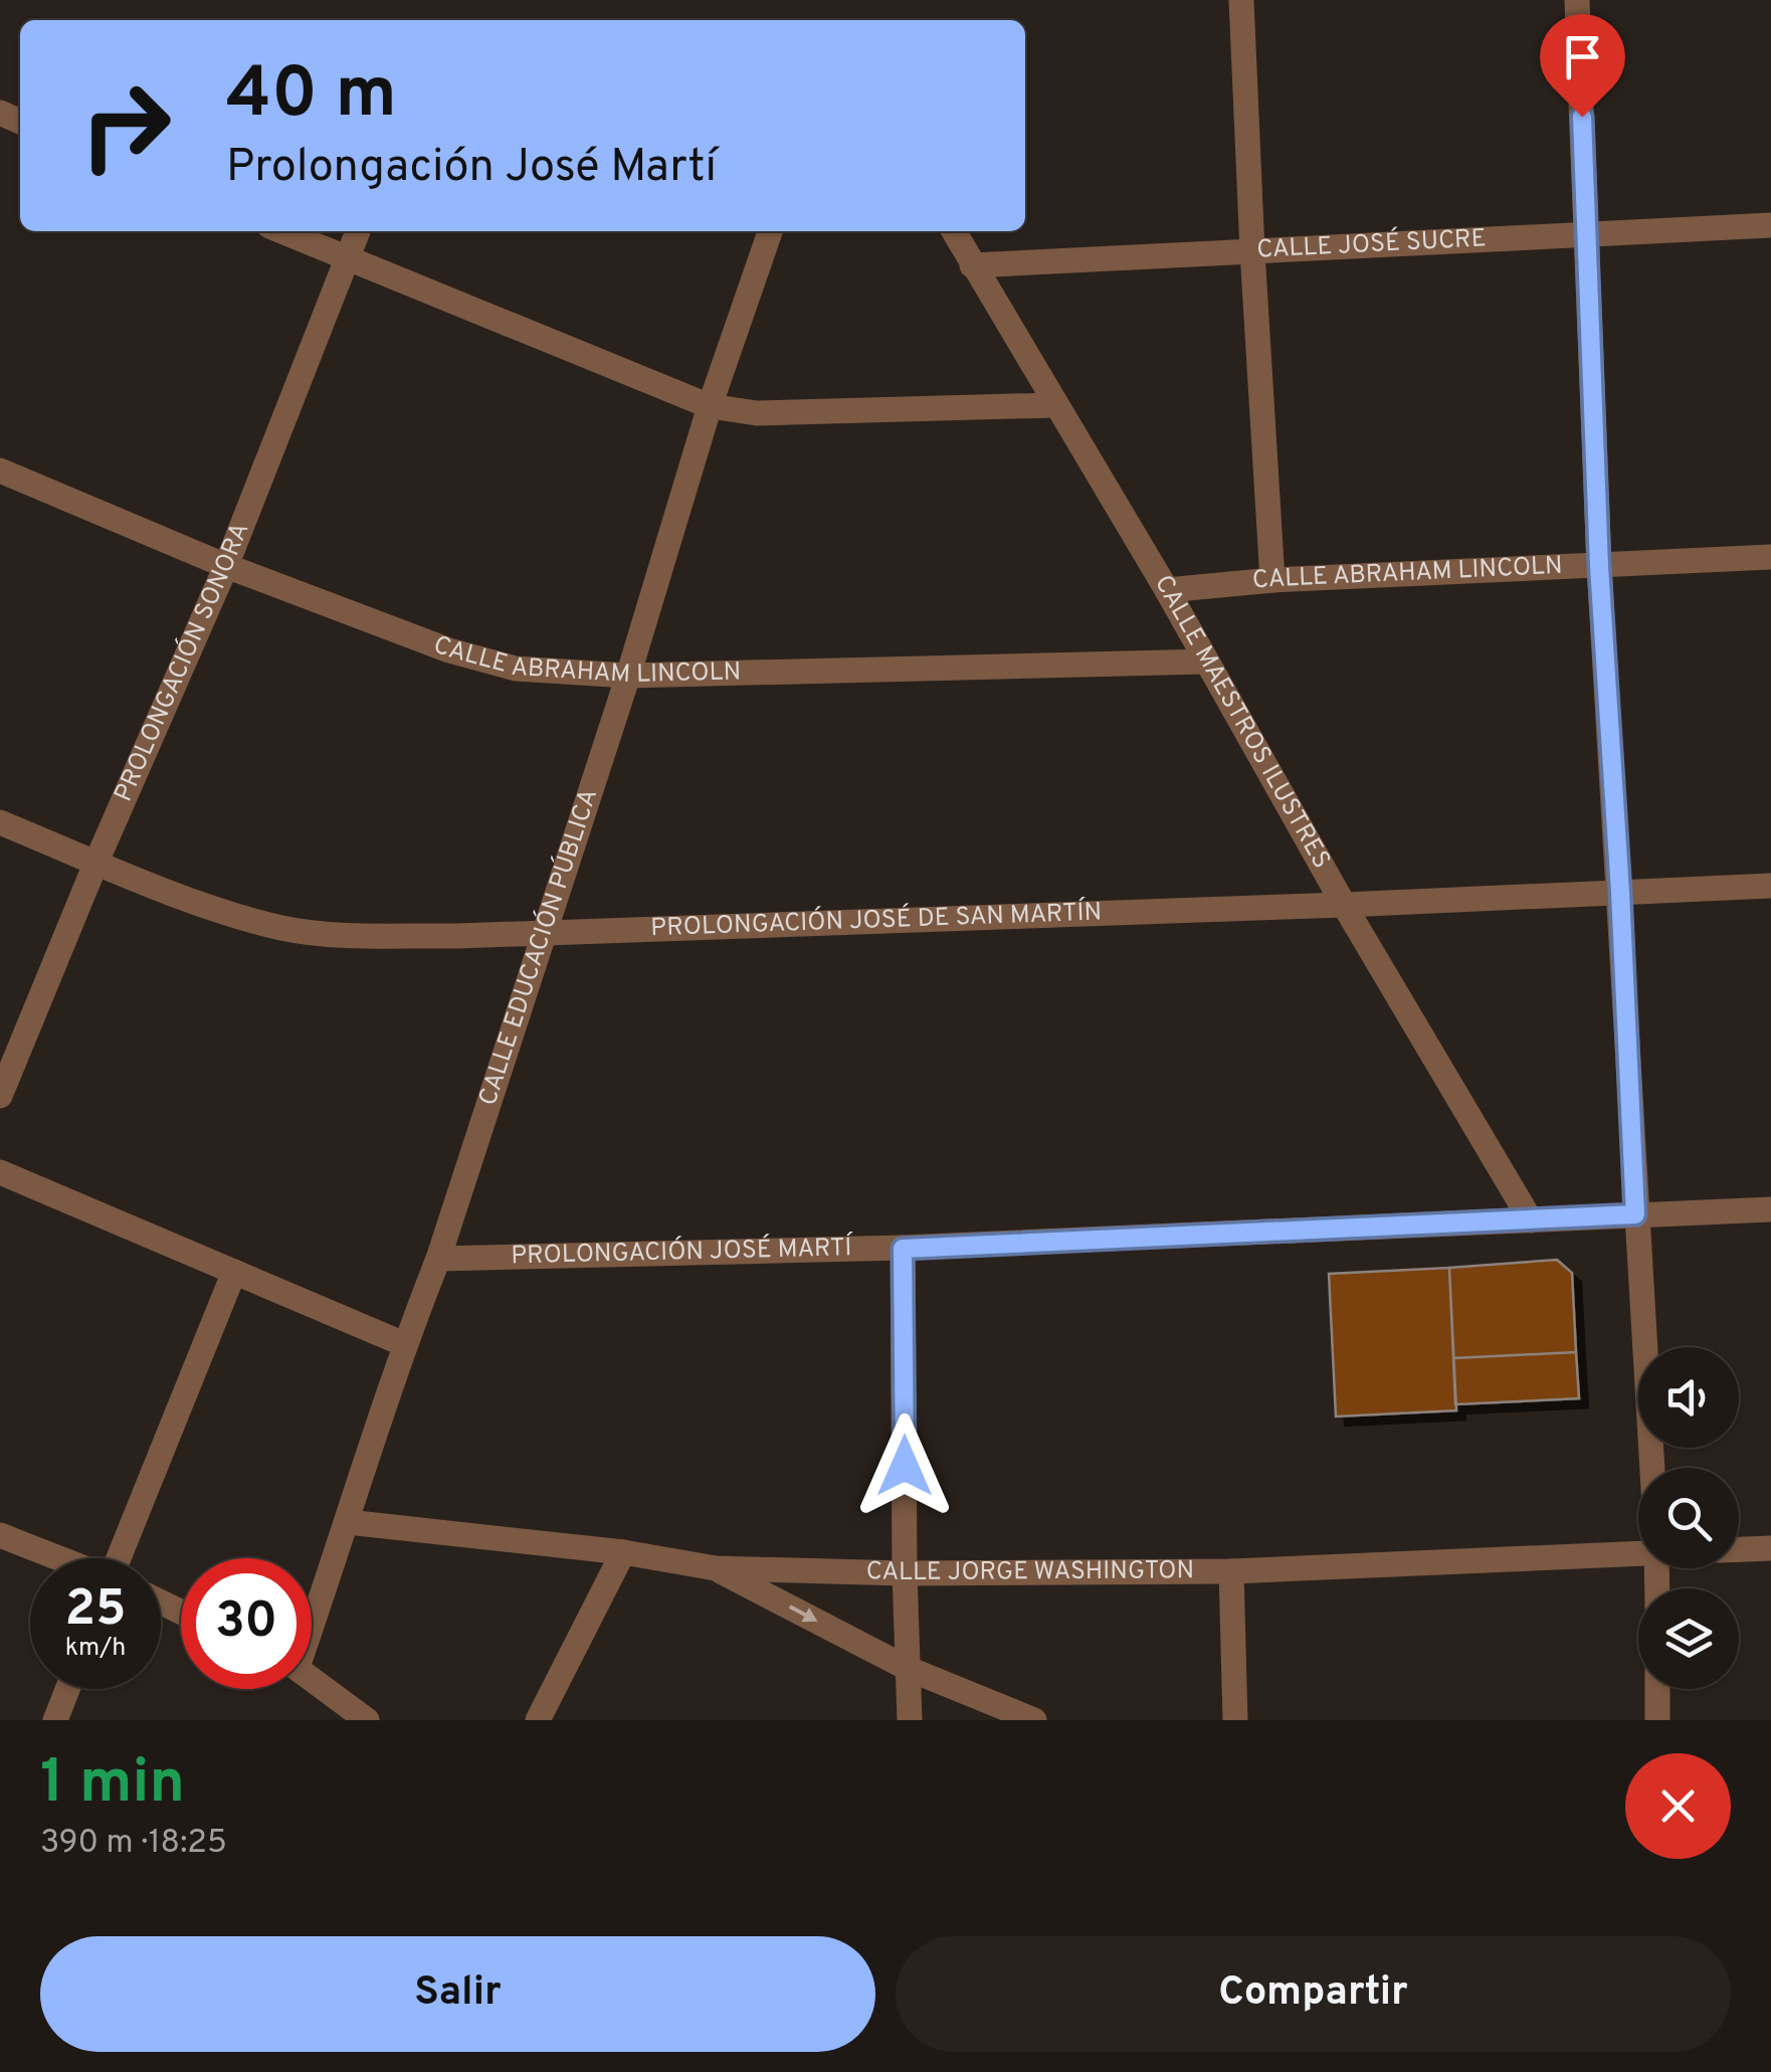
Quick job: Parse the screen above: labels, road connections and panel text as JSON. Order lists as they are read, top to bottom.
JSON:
{
  "streets": {
    "street": [
      "CALLE JOSÉ SUCRE",
      "CALLE ABRAHAM LINCOLN",
      "PROLONGACIÓN SONORA",
      "CALLE MAESTROS ILUSTRES",
      "PROLONGACIÓN JOSÉ DE SAN MARTÍN",
      "CALLE EDUCACIÓN PÚBLICA",
      "PROLONGACIÓN JOSÉ MARTÍ",
      "CALLE JORGE WASHINGTON"
    ]
  },
  "crossings": [
    ["CALLE JOSÉ SUCRE", "CALLE MAESTROS ILUSTRES"],
    ["CALLE ABRAHAM LINCOLN", "PROLONGACIÓN SONORA"],
    ["CALLE ABRAHAM LINCOLN", "CALLE MAESTROS ILUSTRES"],
    ["CALLE ABRAHAM LINCOLN", "CALLE EDUCACIÓN PÚBLICA"],
    ["PROLONGACIÓN SONORA", "PROLONGACIÓN JOSÉ DE SAN MARTÍN"],
    ["CALLE MAESTROS ILUSTRES", "PROLONGACIÓN JOSÉ DE SAN MARTÍN"],
    ["CALLE MAESTROS ILUSTRES", "PROLONGACIÓN JOSÉ MARTÍ"],
    ["PROLONGACIÓN JOSÉ DE SAN MARTÍN", "CALLE EDUCACIÓN PÚBLICA"],
    ["CALLE EDUCACIÓN PÚBLICA", "PROLONGACIÓN JOSÉ MARTÍ"],
    ["CALLE EDUCACIÓN PÚBLICA", "CALLE JORGE WASHINGTON"]
  ],
  "page": {
    "turn": ["40 m", "Prolongación José Martí"],
    "speed": "25 km/h",
    "limit": "30",
    "heading": ["1 min", "390 m · 18:25"],
    "buttons": ["Salir", "Compartir"]
  }
}
